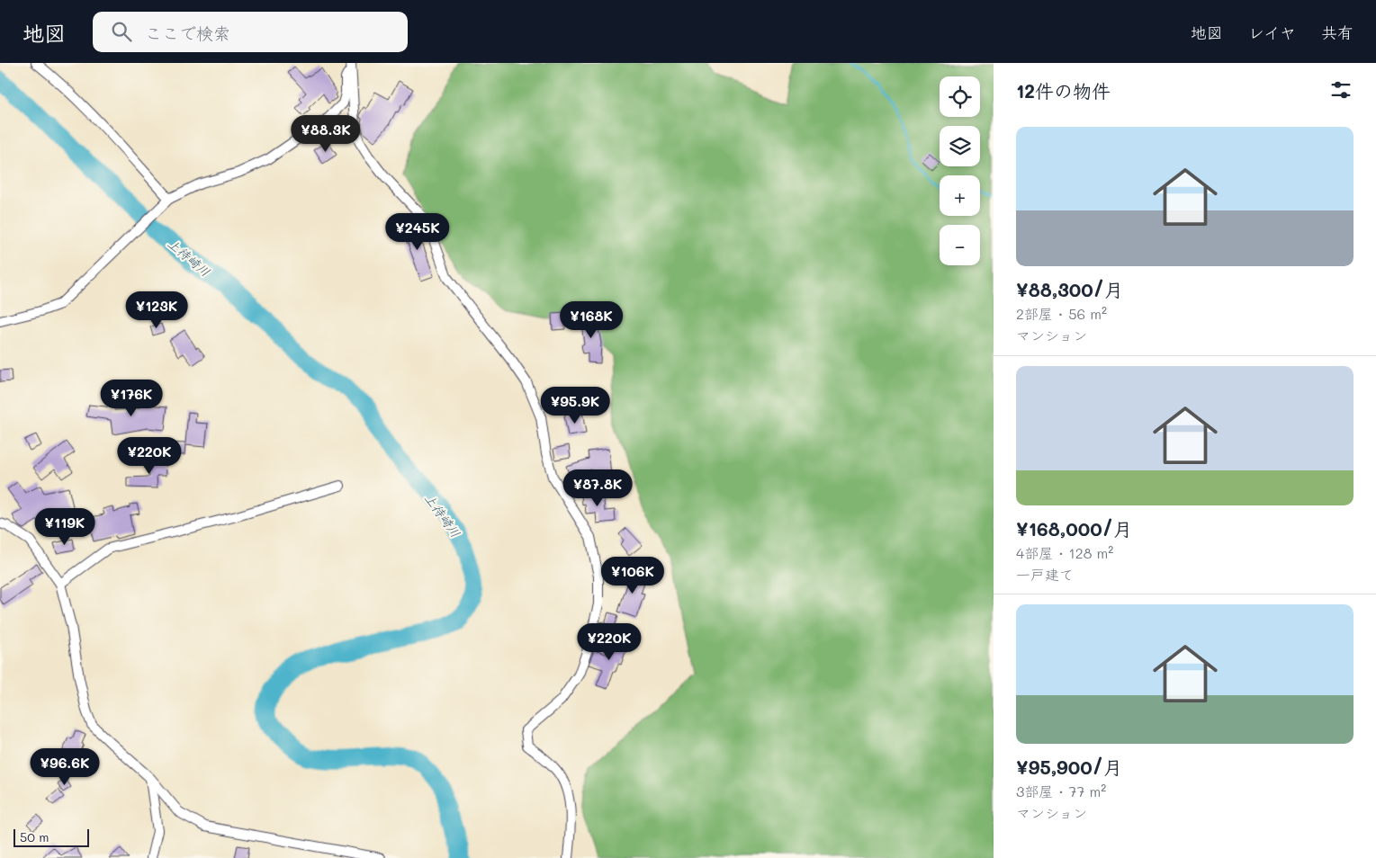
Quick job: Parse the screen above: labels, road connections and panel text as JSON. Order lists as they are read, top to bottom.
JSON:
{
  "water": ["上待崎川"],
  "scale_bar": "50 m",
  "page": {
    "header": "地図",
    "search": "ここで検索",
    "nav": ["地図", "レイヤ", "共有"],
    "heading": "12件の物件",
    "map_buttons": ["+", "−"],
    "price": [
      "¥88.3K",
      "¥245K",
      "¥123K",
      "¥168K",
      "¥176K",
      "¥95.9K",
      "¥220K",
      "¥87.8K",
      "¥119K",
      "¥106K",
      "¥220K",
      "¥96.6K"
    ],
    "list": [
      {
        "name": "¥88,300/月",
        "note": "2部屋 · 56 m² · マンション"
      },
      {
        "name": "¥168,000/月",
        "note": "4部屋 · 128 m² · 一戸建て"
      },
      {
        "name": "¥95,900/月",
        "note": "3部屋 · 77 m² · マンション"
      }
    ],
    "scale": "50 m"
  }
}
